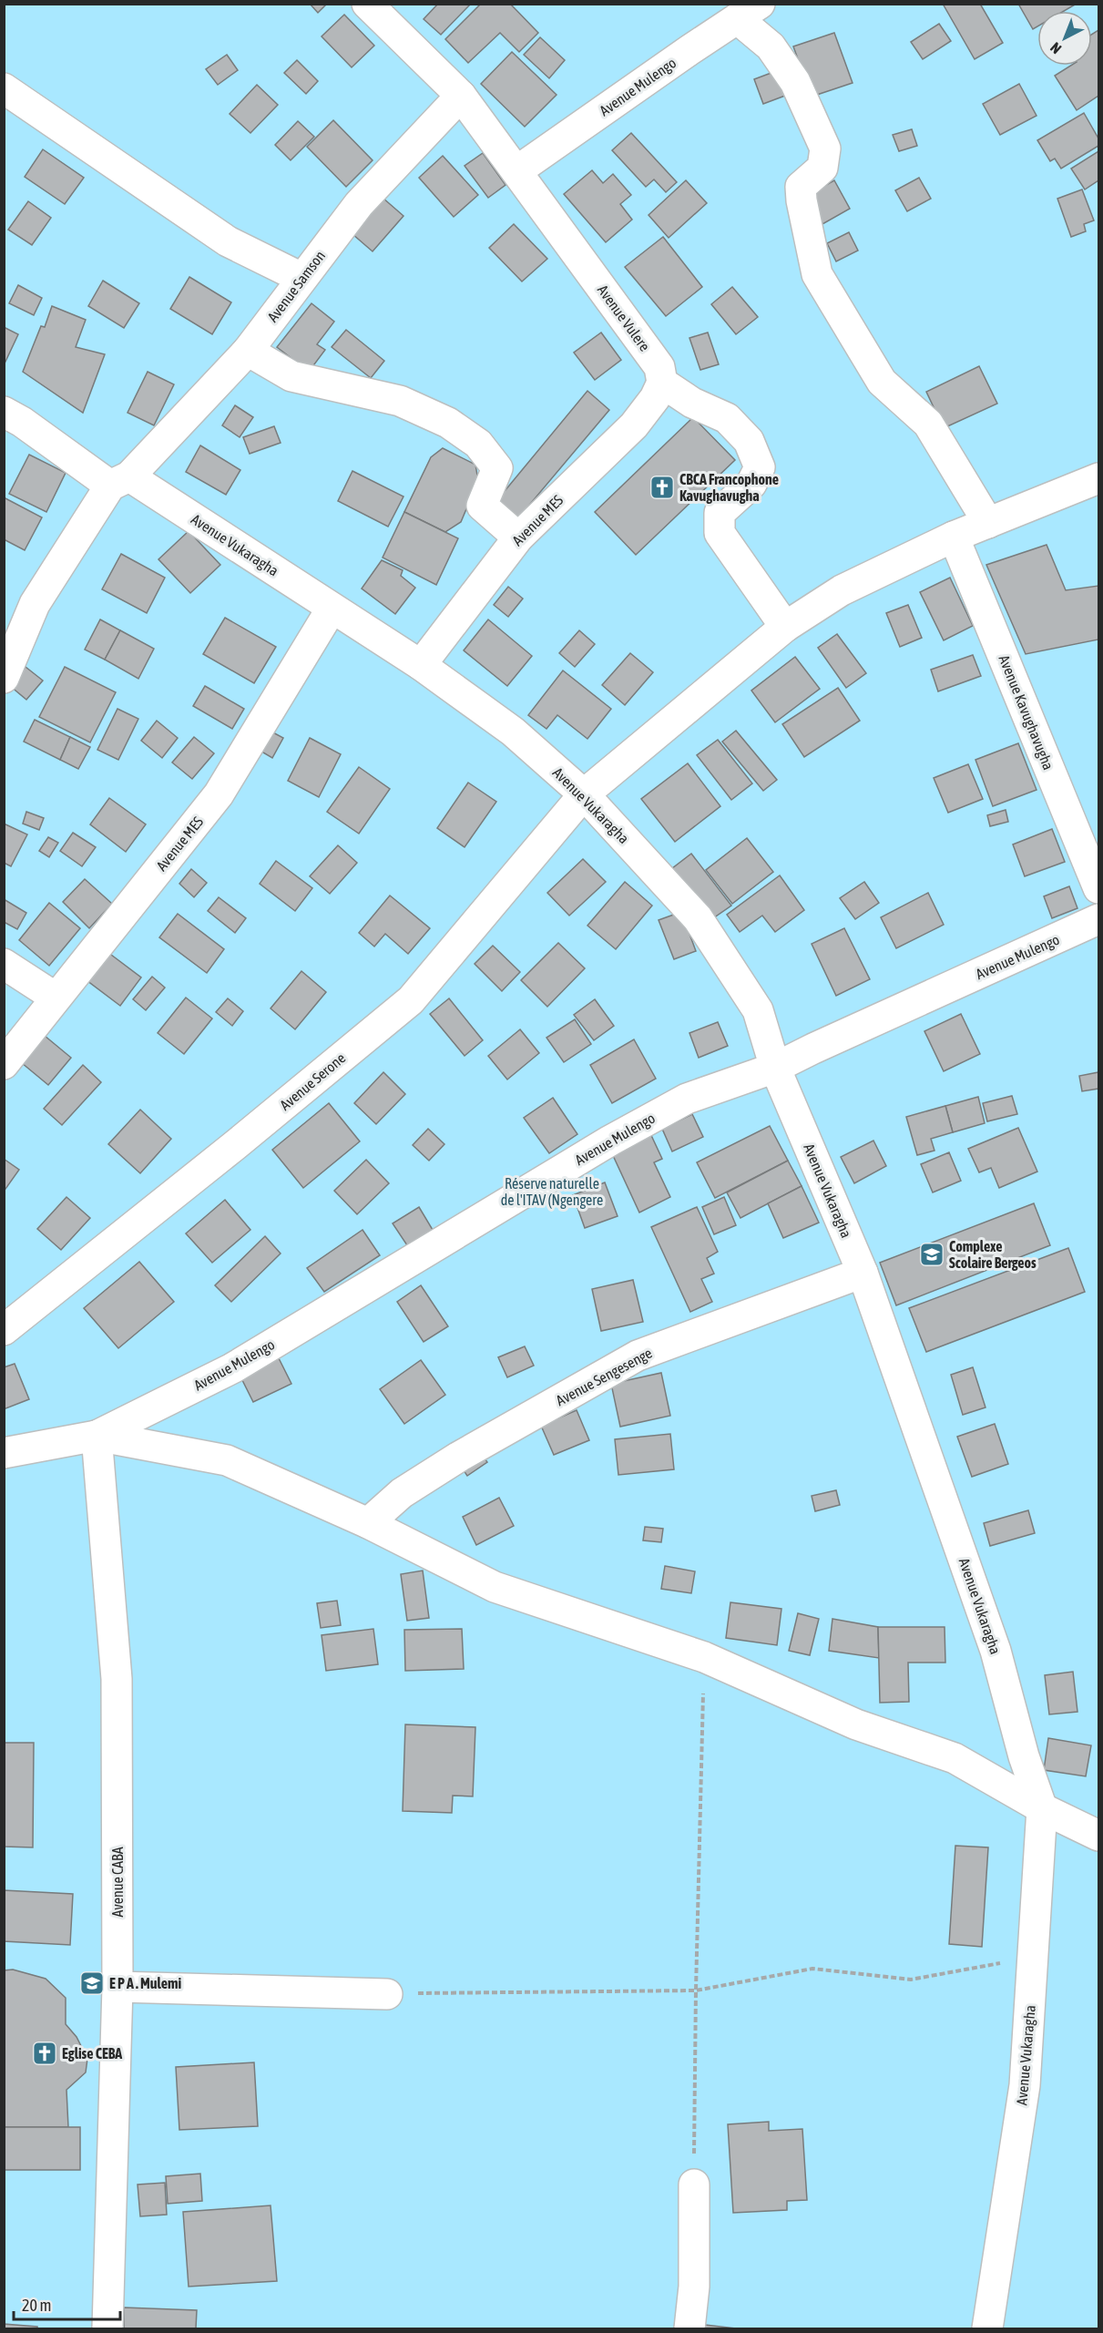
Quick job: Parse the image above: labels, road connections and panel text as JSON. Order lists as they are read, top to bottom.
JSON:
{
  "streets": {
    "street": [
      "Avenue Mulengo",
      "Avenue Samson",
      "Avenue Vulere",
      "Avenue MES",
      "Avenue Vukaragha",
      "Avenue Kavughavugha",
      "Avenue Serone",
      "Avenue Sengesenge",
      "Avenue CABA"
    ]
  },
  "crossings": [
    ["Avenue Mulengo", "Avenue Vulere"],
    ["Avenue Mulengo", "Avenue Vukaragha"],
    ["Avenue Mulengo", "Avenue CABA"],
    ["Avenue Samson", "Avenue Vulere"],
    ["Avenue Samson", "Avenue Vukaragha"],
    ["Avenue Vulere", "Avenue MES"],
    ["Avenue MES", "Avenue Vukaragha"],
    ["Avenue Vukaragha", "Avenue Serone"],
    ["Avenue Vukaragha", "Avenue Sengesenge"],
    ["Avenue Kavughavugha", "Avenue Serone"]
  ],
  "parks": ["Réserve naturelle de l'ITAV (Ngengere"],
  "places": {
    "church": ["CBCA Francophone Kavughavugha", "Eglise CEBA"],
    "school or university": ["Complexe Scolaire Bergeos", "E P A . Mulemi"]
  },
  "scale_bar": "20 m",
  "north": "bottom left"
}
